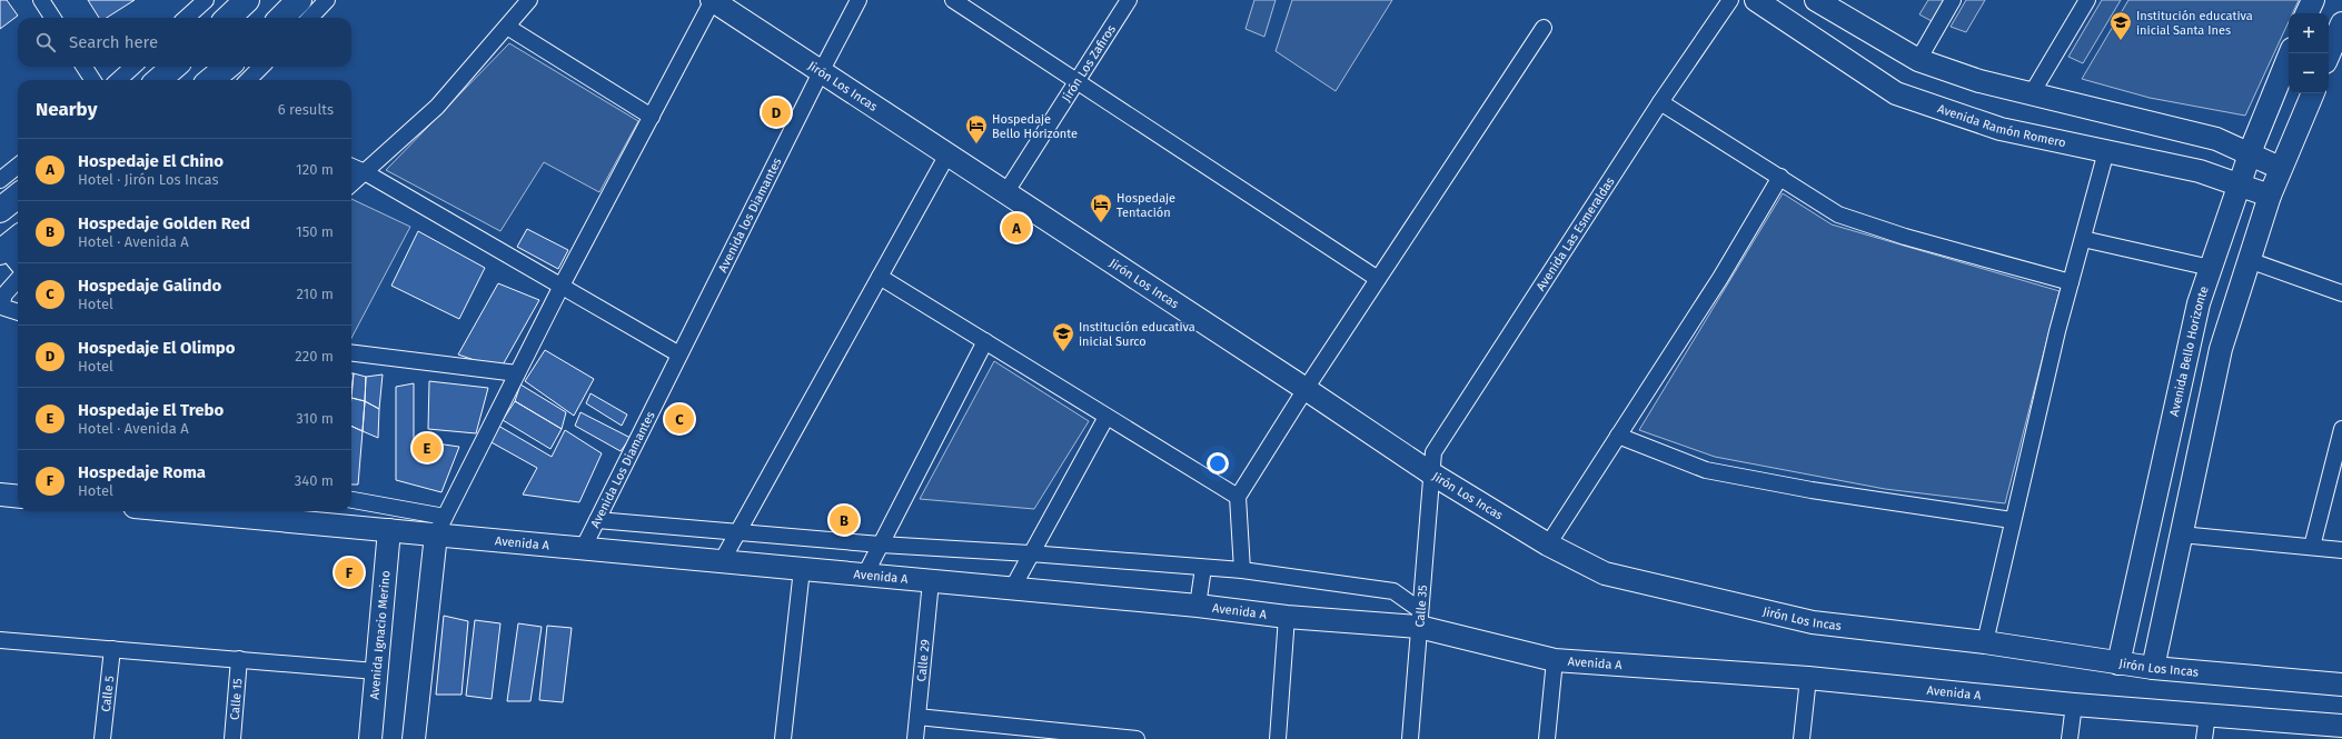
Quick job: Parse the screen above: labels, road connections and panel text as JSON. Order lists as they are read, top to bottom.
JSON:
{
  "streets": {
    "street": [
      "Jirón Los Zafiros",
      "Jirón Los Incas",
      "Avenida Ramón Romero",
      "Avenida los Diamantes",
      "Avenida Las Esmeraldas",
      "Avenida Bello Horizonte",
      "Avenida Los Diamantes",
      "Avenida A",
      "Calle 35",
      "Avenida Ignacio Merino",
      "Calle 29",
      "Calle 5",
      "Calle 15"
    ]
  },
  "crossings": [
    ["Jirón Los Zafiros", "Jirón Los Incas"],
    ["Jirón Los Incas", "Avenida los Diamantes"],
    ["Jirón Los Incas", "Avenida Las Esmeraldas"],
    ["Jirón Los Incas", "Avenida Bello Horizonte"],
    ["Jirón Los Incas", "Calle 35"],
    ["Avenida Ramón Romero", "Avenida Bello Horizonte"],
    ["Avenida los Diamantes", "Avenida Los Diamantes"],
    ["Avenida Las Esmeraldas", "Calle 35"],
    ["Avenida Los Diamantes", "Avenida A"],
    ["Avenida A", "Calle 35"],
    ["Avenida A", "Avenida Ignacio Merino"],
    ["Avenida A", "Calle 29"]
  ],
  "places": {
    "school or university": ["Institución educativa inicial Santa Ines", "Institución educativa inicial Surco"],
    "hotel": ["Hospedaje Bello Horizonte", "Hospedaje Tentación"]
  },
  "page": {
    "map_buttons": ["+", "−"],
    "search": "Search here",
    "heading": ["Nearby", "6 results"],
    "pins": [
      "D",
      "A",
      "C",
      "E",
      "B",
      "F"
    ],
    "list": [
      {
        "mark": "A",
        "name": "Hospedaje El Chino",
        "note": "Hotel · Jirón Los Incas",
        "value": "120 m"
      },
      {
        "mark": "B",
        "name": "Hospedaje Golden Red",
        "note": "Hotel · Avenida A",
        "value": "150 m"
      },
      {
        "mark": "C",
        "name": "Hospedaje Galindo",
        "note": "Hotel",
        "value": "210 m"
      },
      {
        "mark": "D",
        "name": "Hospedaje El Olimpo",
        "note": "Hotel",
        "value": "220 m"
      },
      {
        "mark": "E",
        "name": "Hospedaje El Trebo",
        "note": "Hotel · Avenida A",
        "value": "310 m"
      },
      {
        "mark": "F",
        "name": "Hospedaje Roma",
        "note": "Hotel",
        "value": "340 m"
      }
    ]
  }
}
